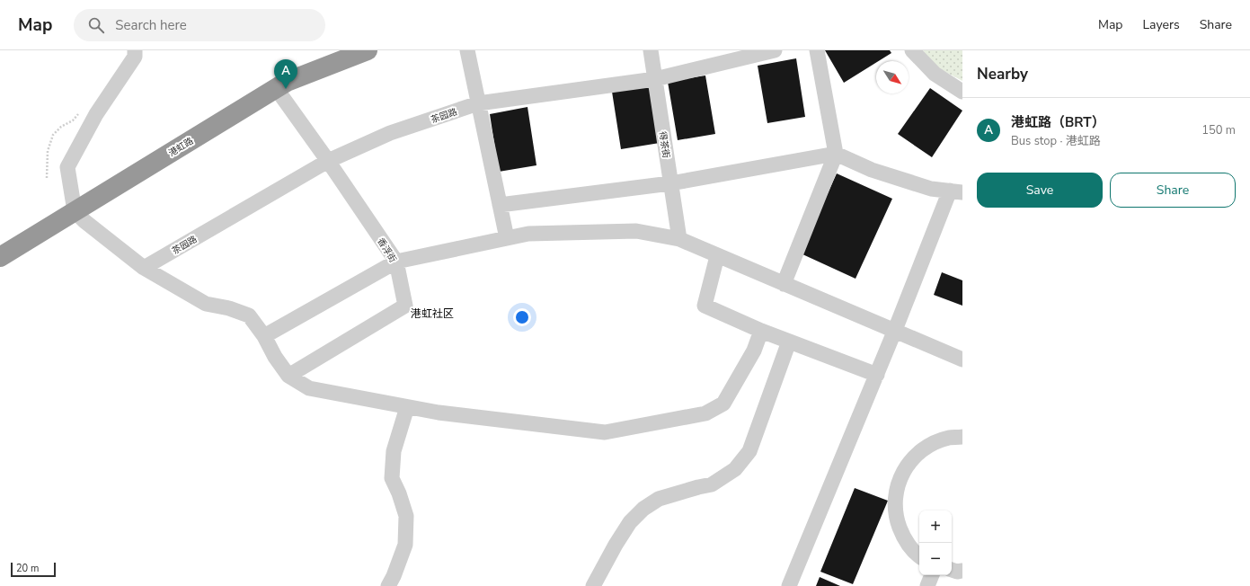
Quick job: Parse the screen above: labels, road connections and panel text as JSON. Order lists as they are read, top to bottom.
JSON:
{
  "streets": {
    "highway": ["港虹路"],
    "street": ["茶园路", "得茶街", "香浮街"]
  },
  "crossings": [
    ["茶园路", "得茶街"],
    ["茶园路", "香浮街"],
    ["港虹路", "香浮街"]
  ],
  "districts": ["港虹社区"],
  "scale_bar": "20 m",
  "north": "bottom right",
  "page": {
    "header": "Map",
    "search": "Search here",
    "nav": ["Map", "Layers", "Share"],
    "heading": "Nearby",
    "pins": "A",
    "list": [
      {
        "mark": "A",
        "name": "港虹路（BRT）",
        "note": "Bus stop · 港虹路",
        "value": "150 m"
      }
    ],
    "buttons": ["Save", "Share"],
    "map_buttons": ["+", "−"],
    "scale": "20 m"
  }
}
